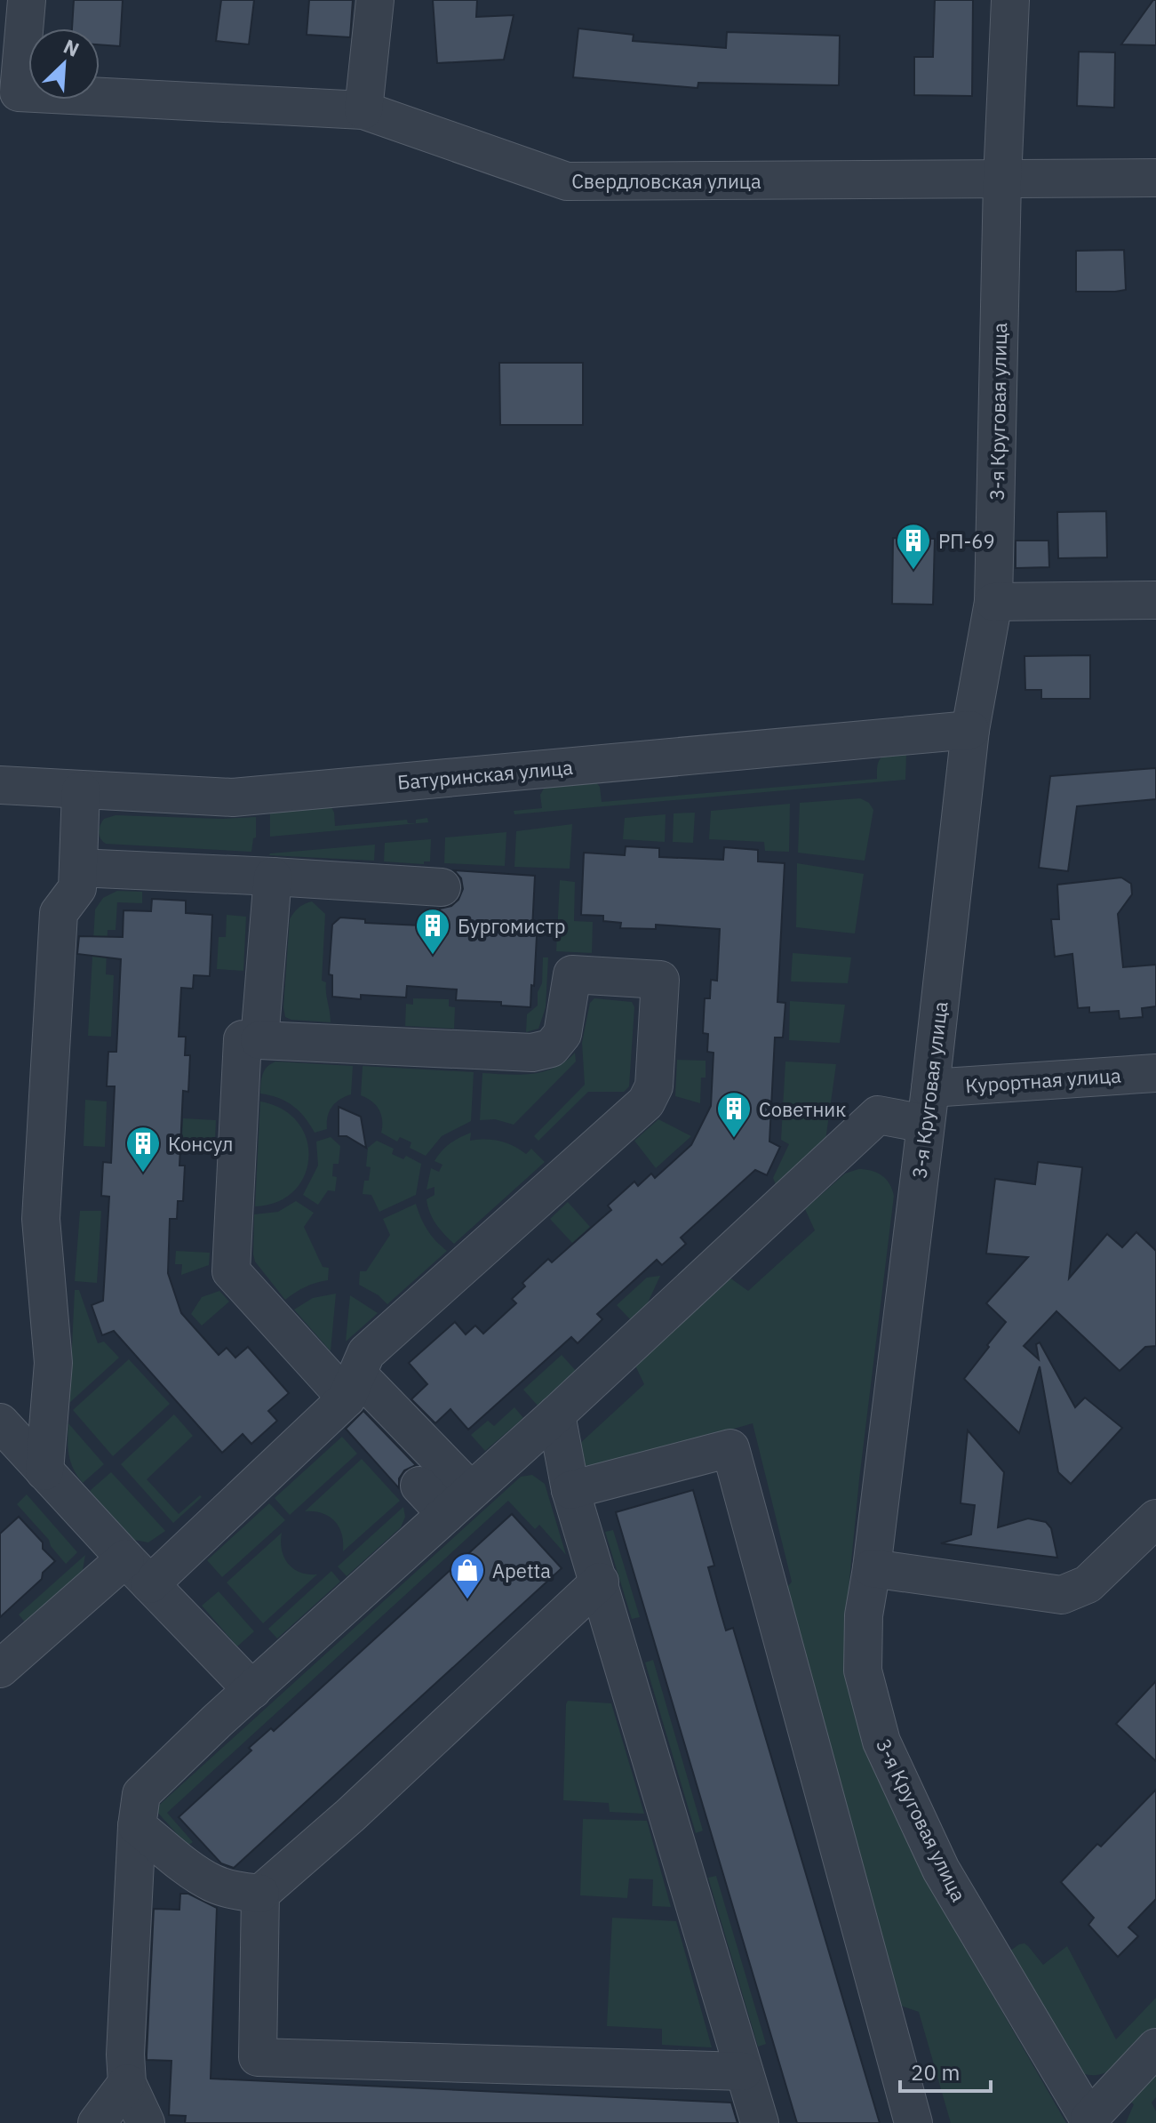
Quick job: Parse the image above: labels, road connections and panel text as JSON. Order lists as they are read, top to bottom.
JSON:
{
  "streets": {
    "street": [
      "Свердловская улица",
      "3-я Круговая улица",
      "Батуринская улица",
      "Курортная улица"
    ]
  },
  "crossings": [
    ["Свердловская улица", "3-я Круговая улица"],
    ["3-я Круговая улица", "Батуринская улица"],
    ["3-я Круговая улица", "Курортная улица"]
  ],
  "places": {
    "building": [
      "РП-69",
      "Бургомистр",
      "Советник",
      "Консул"
    ],
    "shop": ["Apetta"]
  },
  "scale_bar": "20 m",
  "north": "top right"
}
